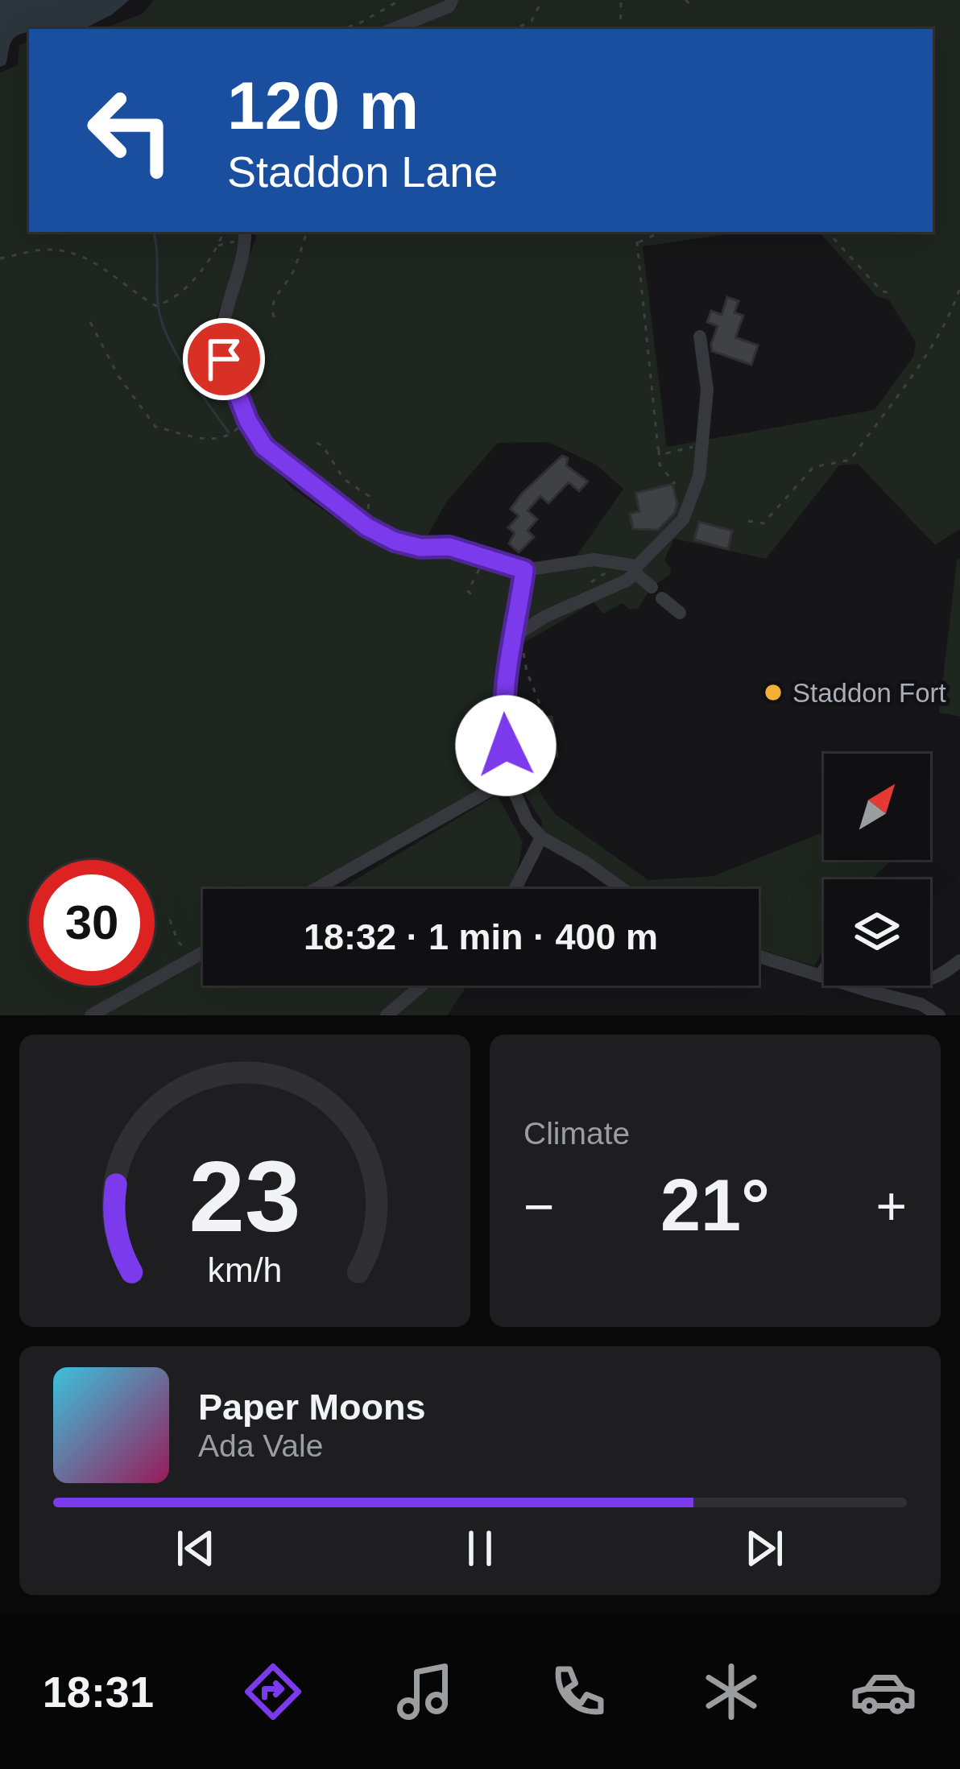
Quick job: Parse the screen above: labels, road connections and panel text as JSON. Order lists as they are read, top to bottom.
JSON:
{
  "places": ["Staddon Fort"],
  "north": "top right",
  "page": {
    "turn": ["120 m", "Staddon Lane"],
    "limit": "30",
    "trip": "18:32 · 1 min · 400 m",
    "tile": "Climate",
    "heat": ["−", "21°", "+"],
    "song": ["Paper Moons", "Ada Vale"],
    "tabs": "18:31",
    "gauge": ["23", "km/h"]
  }
}
